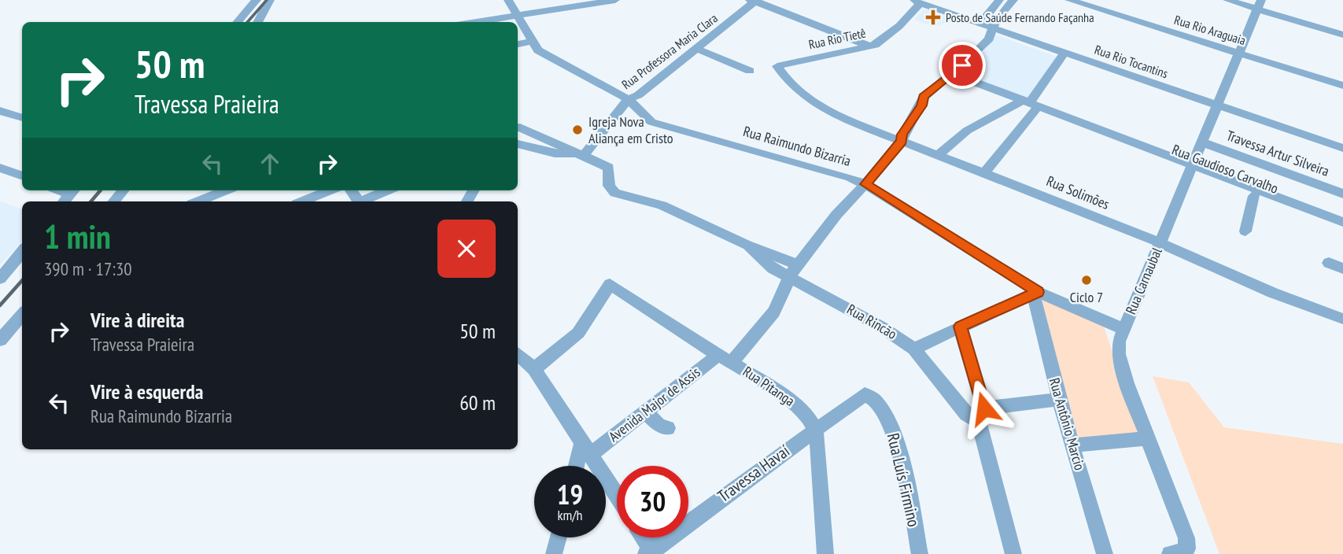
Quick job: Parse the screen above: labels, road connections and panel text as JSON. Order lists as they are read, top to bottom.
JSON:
{
  "streets": {
    "street": [
      "Rua Rio Araguaia",
      "Rua Rio Tietê",
      "Rua Professora Maria Clara",
      "Rua Rio Tocantins",
      "Rua Raimundo Bizarria",
      "Travessa Artur Silveira",
      "Rua Gaudioso Carvalho",
      "Rua Solimões",
      "Rua Carnaubal",
      "Rua Rincão",
      "Rua Pitanga",
      "Avenida Major de Assis",
      "Rua Antônio Marcio",
      "Travessa Havaí",
      "Rua Luís Firmino"
    ]
  },
  "crossings": [
    ["Rua Rio Araguaia", "Rua Carnaubal"],
    ["Rua Rio Tietê", "Rua Rio Tocantins"],
    ["Rua Rio Tietê", "Rua Solimões"],
    ["Rua Professora Maria Clara", "Rua Raimundo Bizarria"],
    ["Rua Professora Maria Clara", "Rua Rincão"],
    ["Rua Rio Tocantins", "Rua Carnaubal"],
    ["Rua Rio Tocantins", "Avenida Major de Assis"],
    ["Rua Raimundo Bizarria", "Rua Carnaubal"],
    ["Rua Raimundo Bizarria", "Avenida Major de Assis"],
    ["Rua Raimundo Bizarria", "Rua Antônio Marcio"],
    ["Travessa Artur Silveira", "Rua Carnaubal"],
    ["Rua Gaudioso Carvalho", "Rua Carnaubal"],
    ["Rua Gaudioso Carvalho", "Avenida Major de Assis"],
    ["Rua Solimões", "Rua Carnaubal"],
    ["Rua Solimões", "Avenida Major de Assis"],
    ["Rua Rincão", "Avenida Major de Assis"],
    ["Rua Pitanga", "Avenida Major de Assis"],
    ["Rua Pitanga", "Travessa Havaí"],
    ["Travessa Havaí", "Rua Luís Firmino"]
  ],
  "places": {
    "health": ["Posto de Saúde Fernando Façanha"],
    "other": ["Igreja Nova Aliança em Cristo", "Ciclo 7"]
  },
  "page": {
    "turn": ["50 m", "Travessa Praieira"],
    "heading": ["1 min", "390 m · 17:30"],
    "list": [
      {
        "name": "Vire à direita",
        "note": "Travessa Praieira",
        "value": "50 m"
      },
      {
        "name": "Vire à esquerda",
        "note": "Rua Raimundo Bizarria",
        "value": "60 m"
      }
    ],
    "speed": "19 km/h",
    "limit": "30"
  }
}
